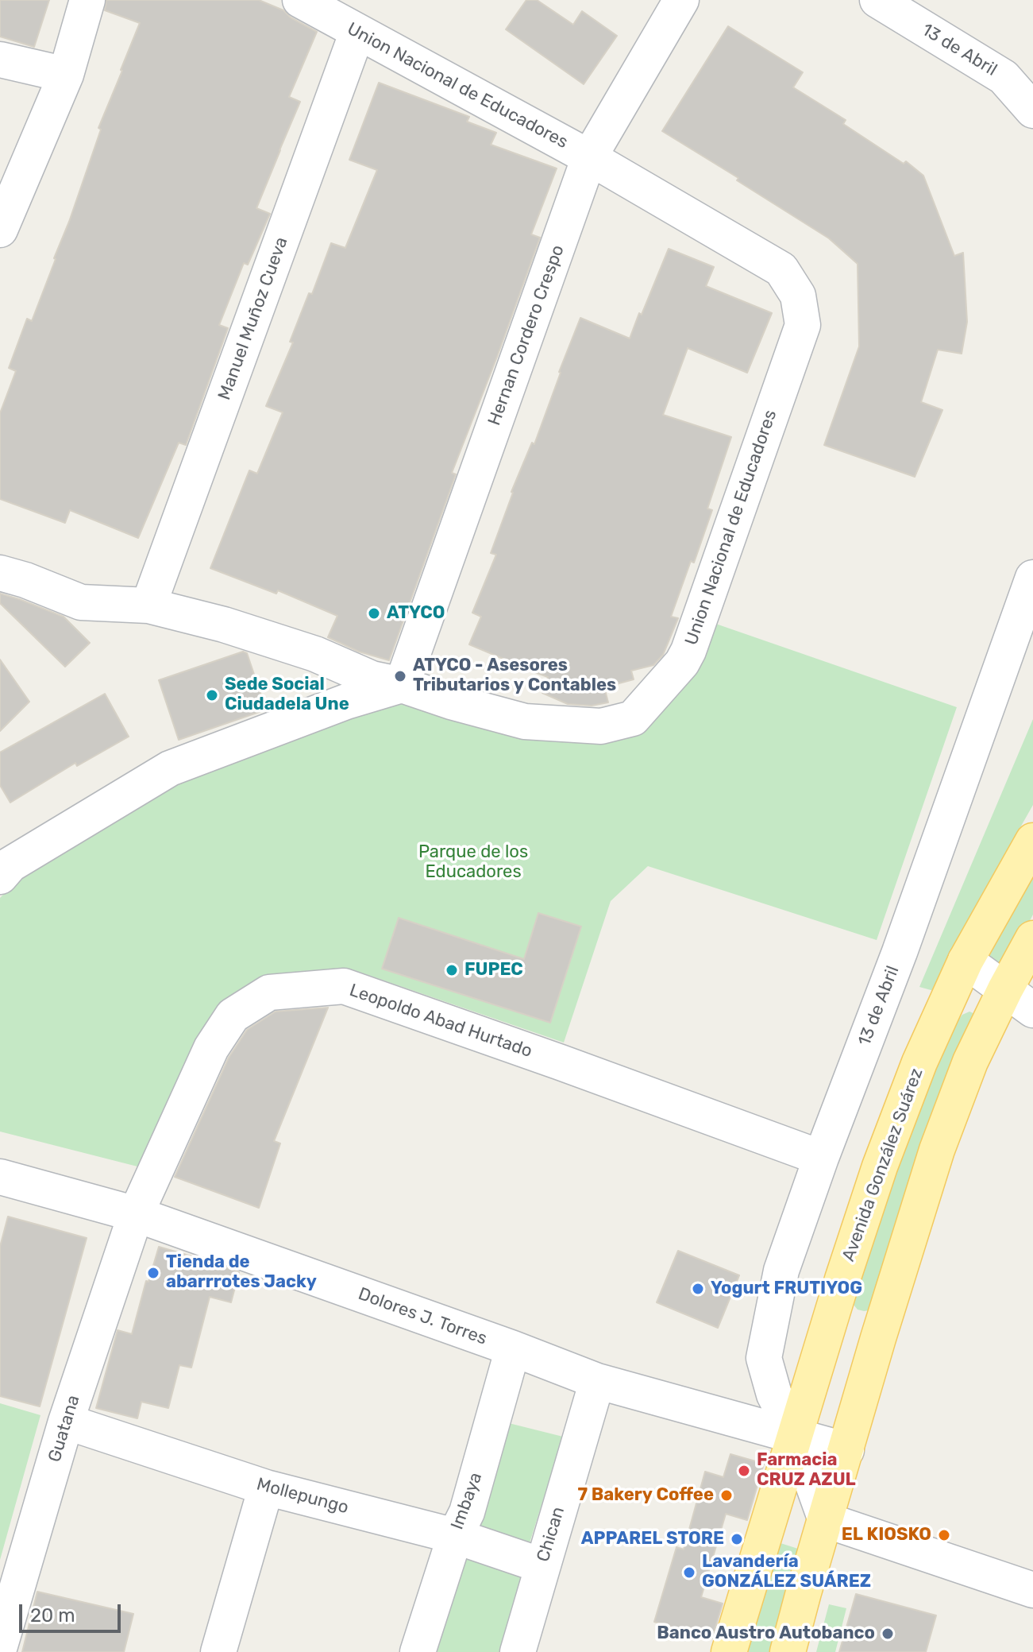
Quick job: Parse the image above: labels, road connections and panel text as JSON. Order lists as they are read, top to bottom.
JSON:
{
  "streets": {
    "main road": ["Avenida González Suárez"],
    "street": [
      "13 de Abril",
      "Union Nacional de Educadores",
      "Manuel Muñoz Cueva",
      "Hernan Cordero Crespo",
      "Leopoldo Abad Hurtado",
      "Dolores J. Torres",
      "Guatana",
      "Mollepungo",
      "Imbaya",
      "Chican"
    ]
  },
  "crossings": [
    ["13 de Abril", "Leopoldo Abad Hurtado"],
    ["13 de Abril", "Avenida González Suárez"],
    ["13 de Abril", "Dolores J. Torres"],
    ["Union Nacional de Educadores", "Manuel Muñoz Cueva"],
    ["Union Nacional de Educadores", "Hernan Cordero Crespo"],
    ["Leopoldo Abad Hurtado", "Dolores J. Torres"],
    ["Leopoldo Abad Hurtado", "Guatana"],
    ["Avenida González Suárez", "Dolores J. Torres"],
    ["Dolores J. Torres", "Guatana"],
    ["Dolores J. Torres", "Imbaya"],
    ["Dolores J. Torres", "Chican"],
    ["Guatana", "Mollepungo"],
    ["Mollepungo", "Imbaya"],
    ["Mollepungo", "Chican"]
  ],
  "parks": ["Parque de los Educadores"],
  "places": [
    "ATYCO",
    "ATYCO - Asesores Tributarios y Contables",
    "Sede Social Ciudadela Une",
    "FUPEC",
    "Tienda de abarrrotes Jacky",
    "Yogurt FRUTIYOG",
    "Farmacia CRUZ AZUL",
    "7 Bakery Coffee",
    "EL KIOSKO",
    "APPAREL STORE",
    "Lavandería GONZÁLEZ SUÁREZ",
    "Banco Austro Autobanco"
  ],
  "scale_bar": "20 m"
}
